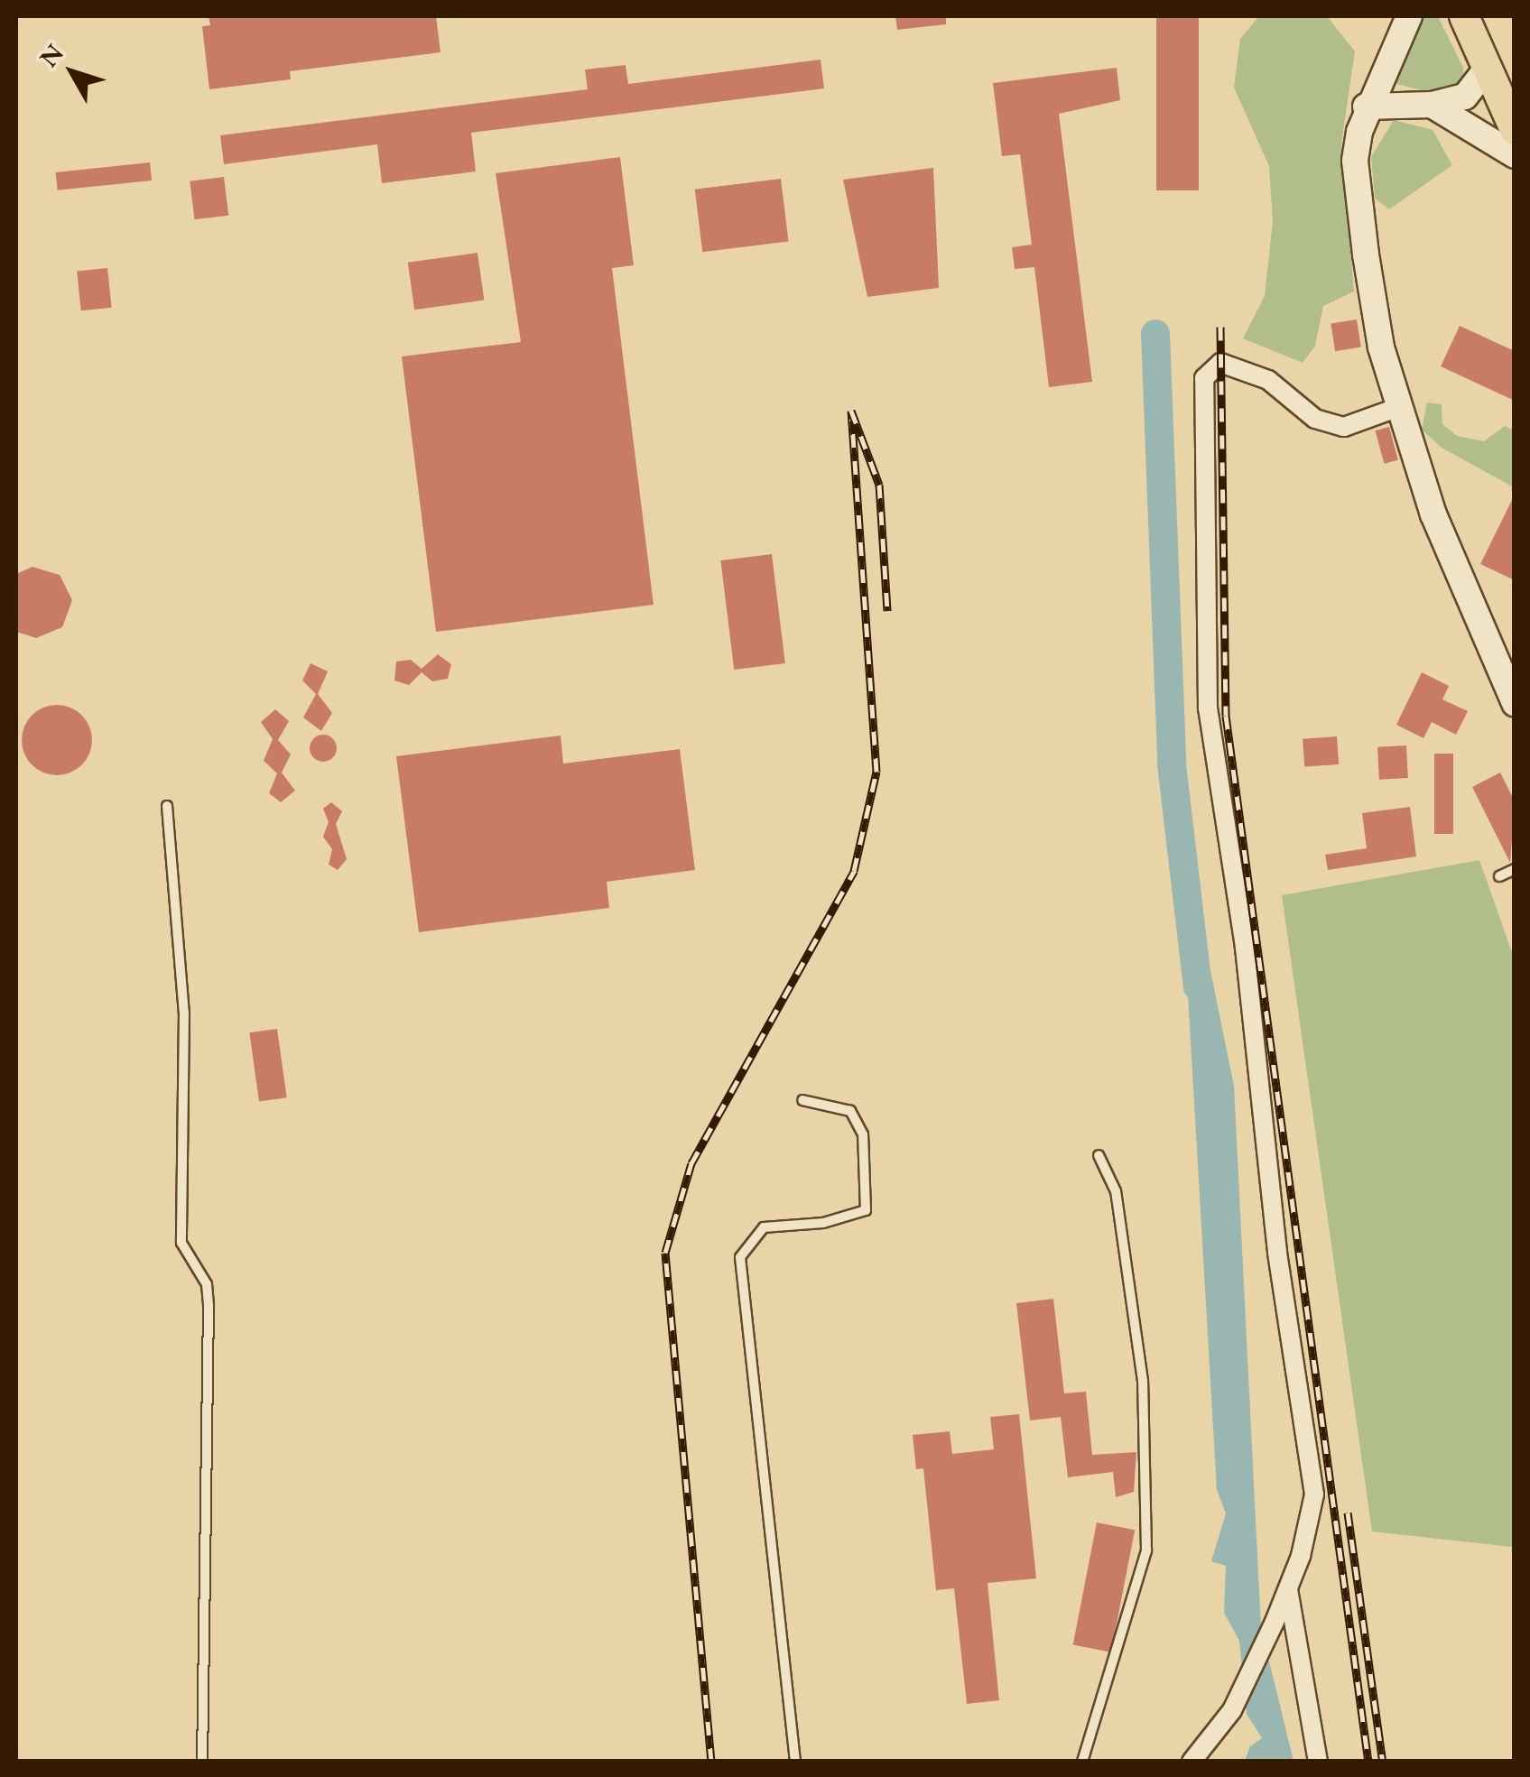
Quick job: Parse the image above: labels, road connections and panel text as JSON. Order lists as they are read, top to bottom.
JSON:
{
  "north": "top left"
}
